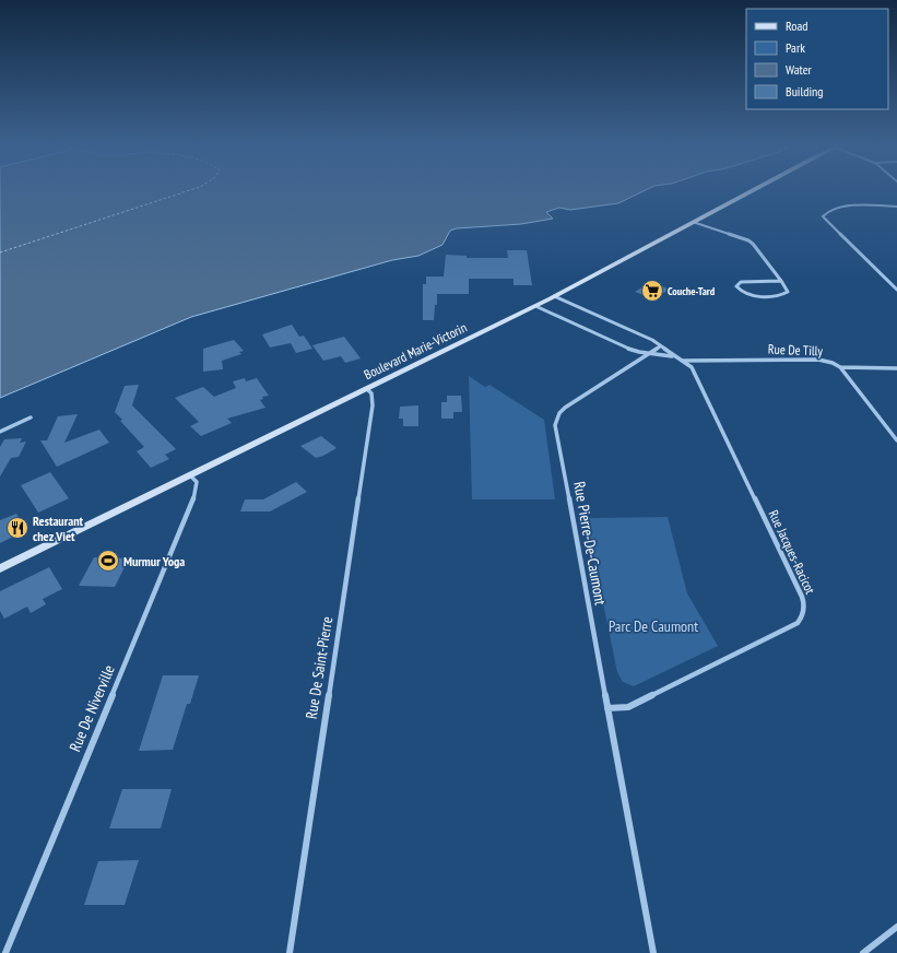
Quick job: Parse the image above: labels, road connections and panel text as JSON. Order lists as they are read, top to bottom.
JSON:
{
  "streets": {
    "street": [
      "Rue De Tilly",
      "Boulevard Marie-Victorin",
      "Rue Pierre-De-Caumont",
      "Rue Jacques-Racicot",
      "Rue De Saint-Pierre",
      "Rue De Niverville"
    ]
  },
  "crossings": [
    ["Rue De Tilly", "Rue Jacques-Racicot"],
    ["Boulevard Marie-Victorin", "Rue Jacques-Racicot"],
    ["Boulevard Marie-Victorin", "Rue De Saint-Pierre"],
    ["Boulevard Marie-Victorin", "Rue De Niverville"],
    ["Rue Pierre-De-Caumont", "Rue Jacques-Racicot"]
  ],
  "parks": ["Parc De Caumont"],
  "places": {
    "supermarket": ["Couche-Tard"],
    "restaurant": ["Restaurant chez Viet"],
    "sports": ["Murmur Yoga"]
  },
  "legend": [
    "Road",
    "Park",
    "Water",
    "Building"
  ]
}
